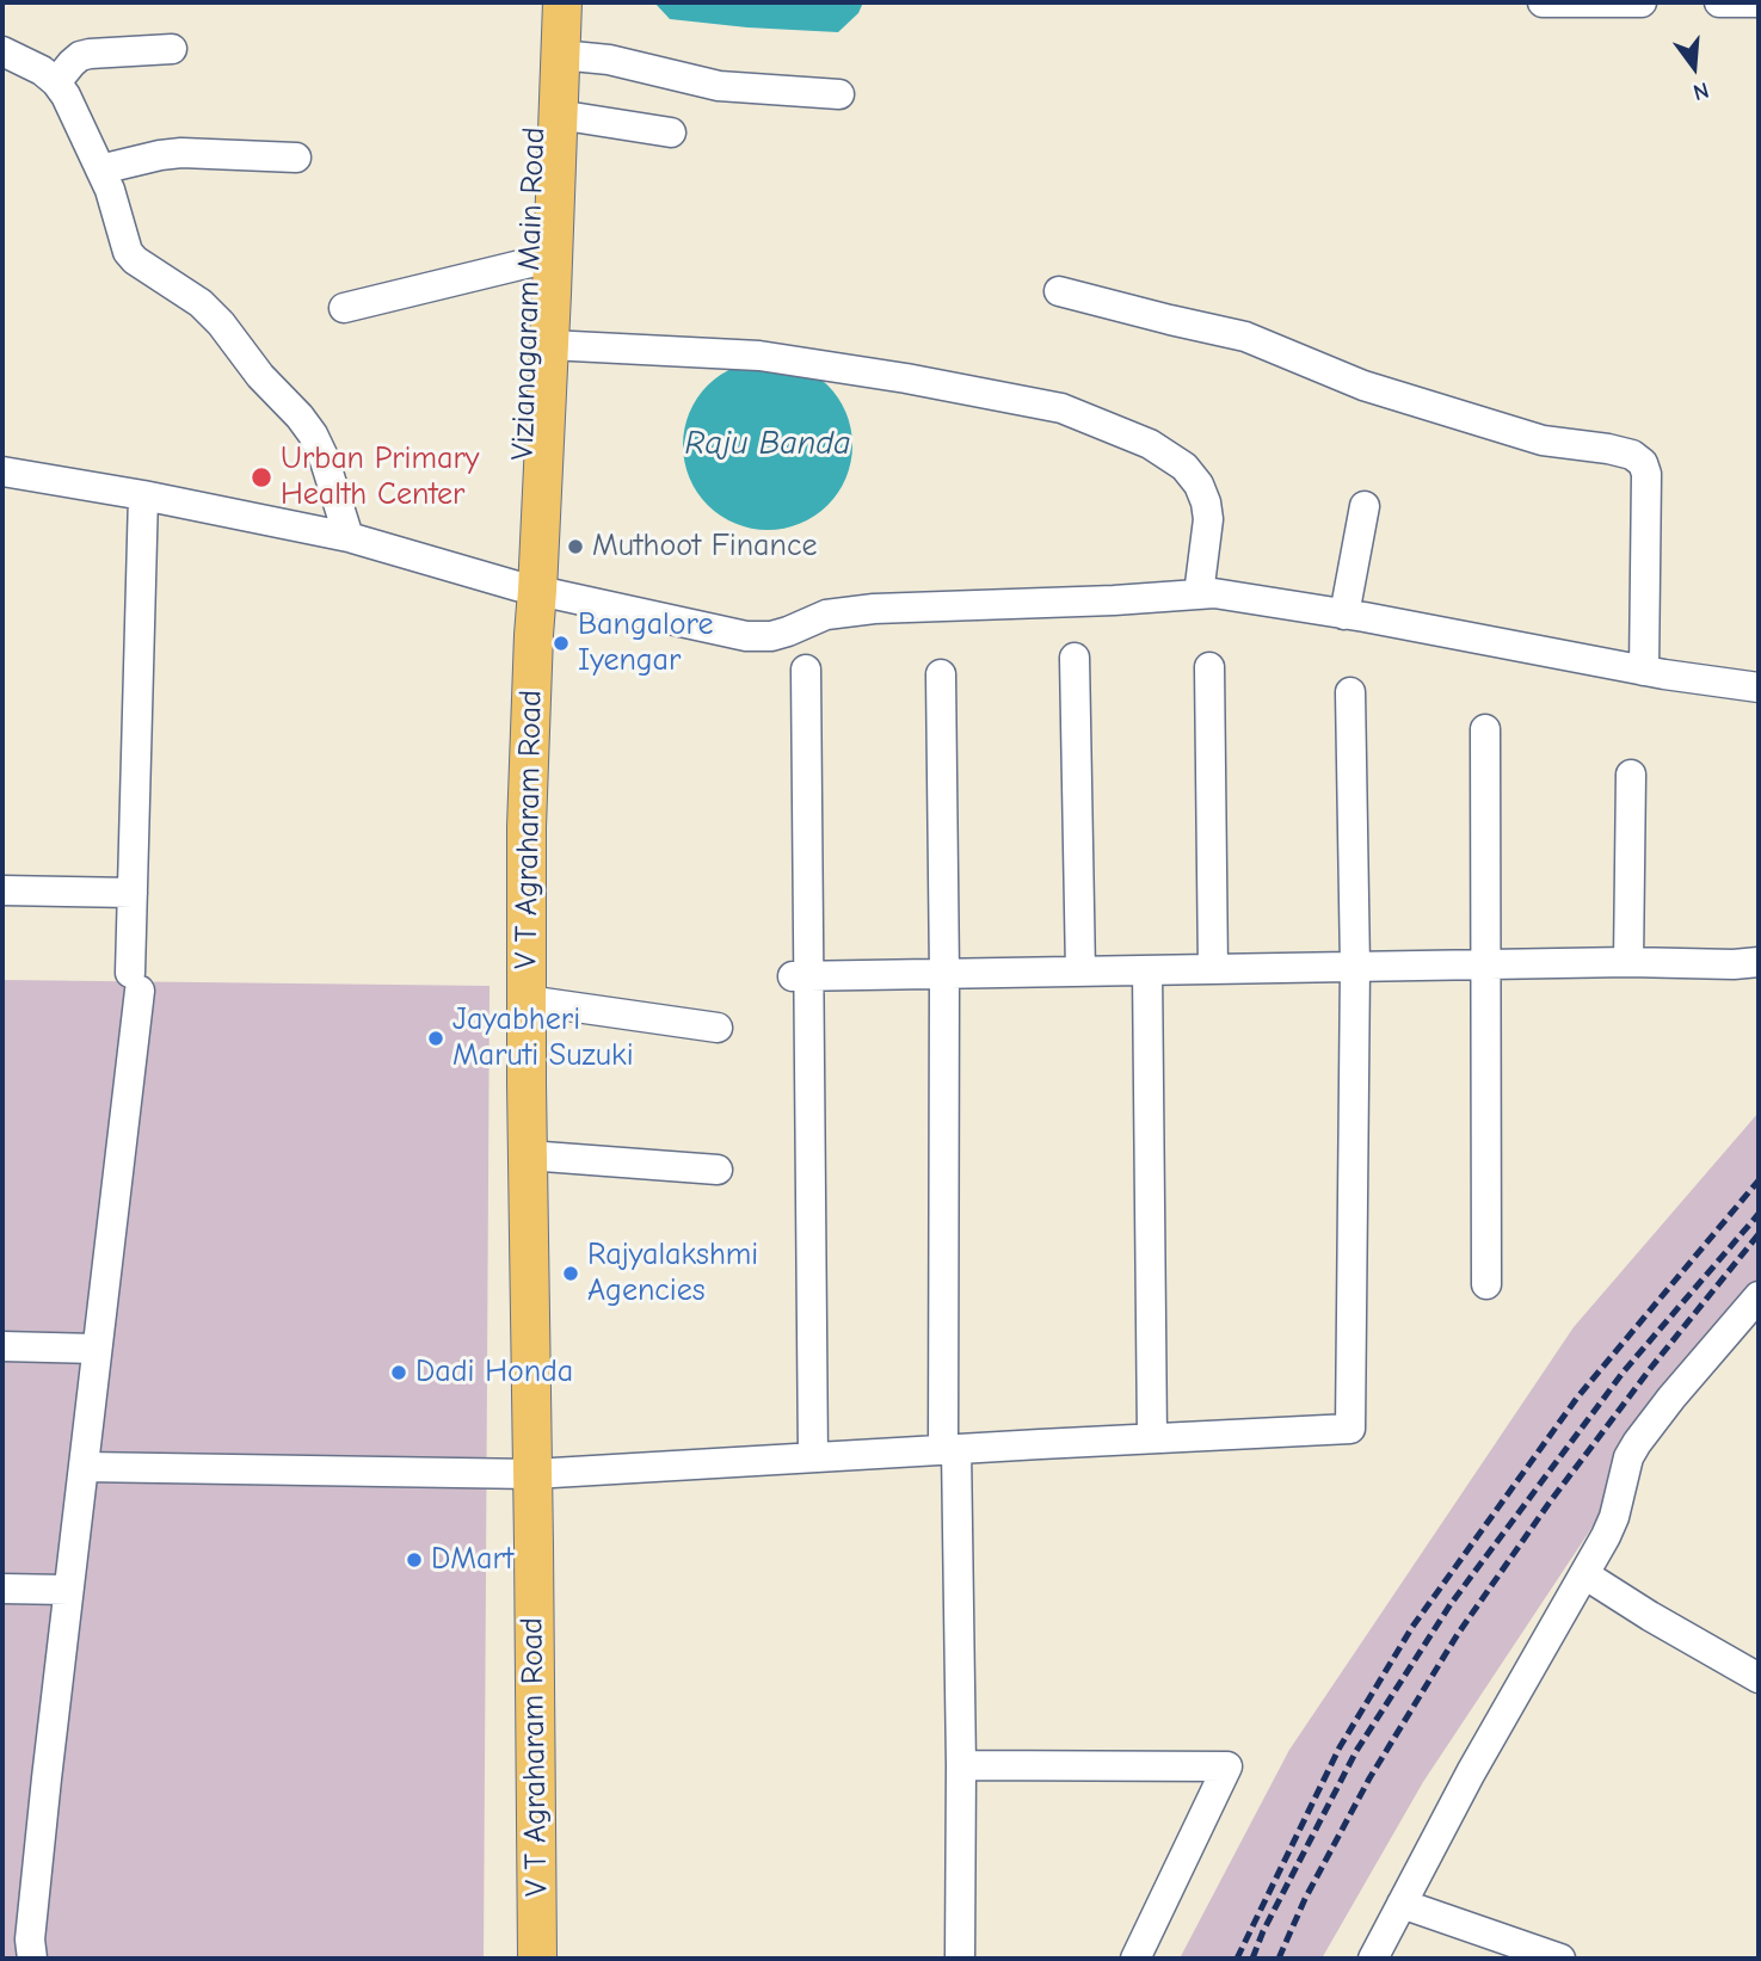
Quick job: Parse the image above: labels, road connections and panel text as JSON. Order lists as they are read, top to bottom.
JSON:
{
  "streets": {
    "main road": ["Vizianagaram Main Road", "V T Agraharam Road"]
  },
  "crossings": [
    ["Vizianagaram Main Road", "V T Agraharam Road"]
  ],
  "water": ["Raju Banda"],
  "places": [
    "Urban Primary Health Center",
    "Muthoot Finance",
    "Bangalore Iyengar",
    "Jayabheri Maruti Suzuki",
    "Rajyalakshmi Agencies",
    "Dadi Honda",
    "DMart"
  ],
  "north": "bottom"
}
